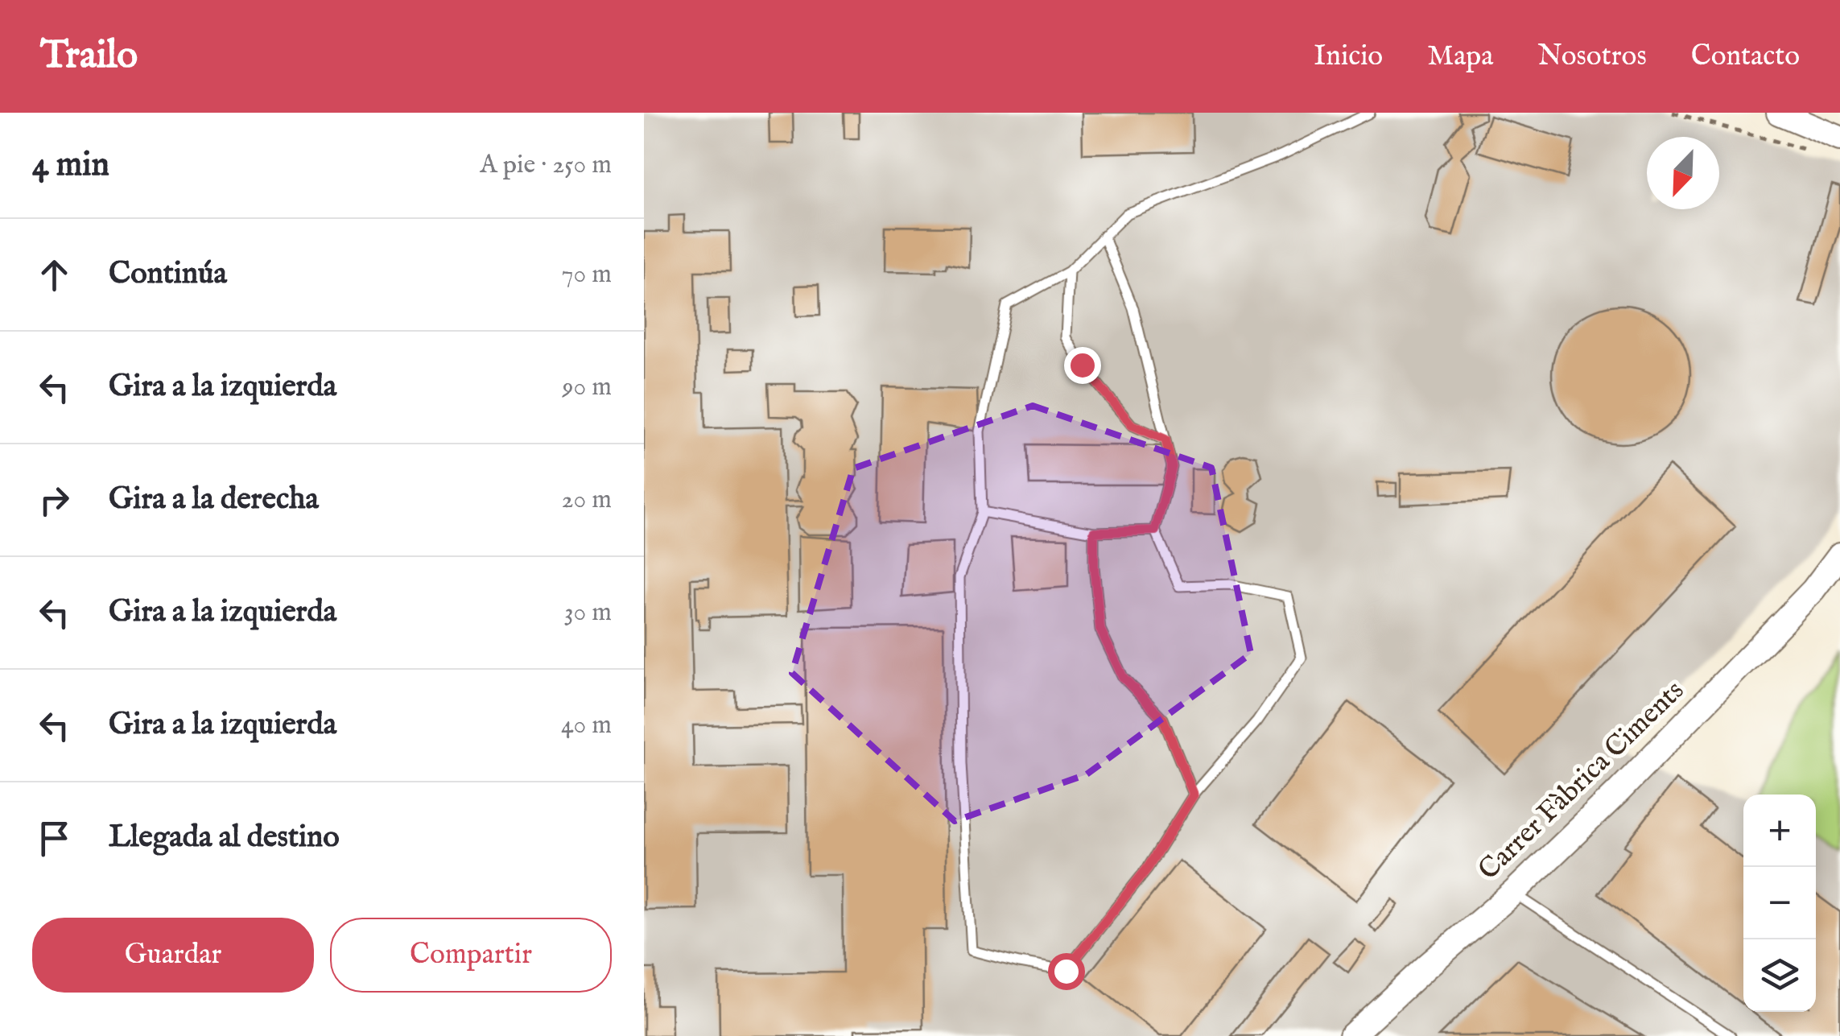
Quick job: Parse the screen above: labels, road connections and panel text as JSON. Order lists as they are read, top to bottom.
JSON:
{
  "streets": {
    "street": ["Carrer Fàbrica Ciments"]
  },
  "north": "bottom left",
  "page": {
    "header": "Trailo",
    "nav": [
      "Inicio",
      "Mapa",
      "Nosotros",
      "Contacto"
    ],
    "heading": ["4 min", "A pie · 250 m"],
    "list": [
      ["Continúa", "70 m"],
      ["Gira a la izquierda", "90 m"],
      ["Gira a la derecha", "20 m"],
      ["Gira a la izquierda", "30 m"],
      ["Gira a la izquierda", "40 m"],
      "Llegada al destino"
    ],
    "map_buttons": ["+", "−"],
    "buttons": ["Guardar", "Compartir"]
  }
}
